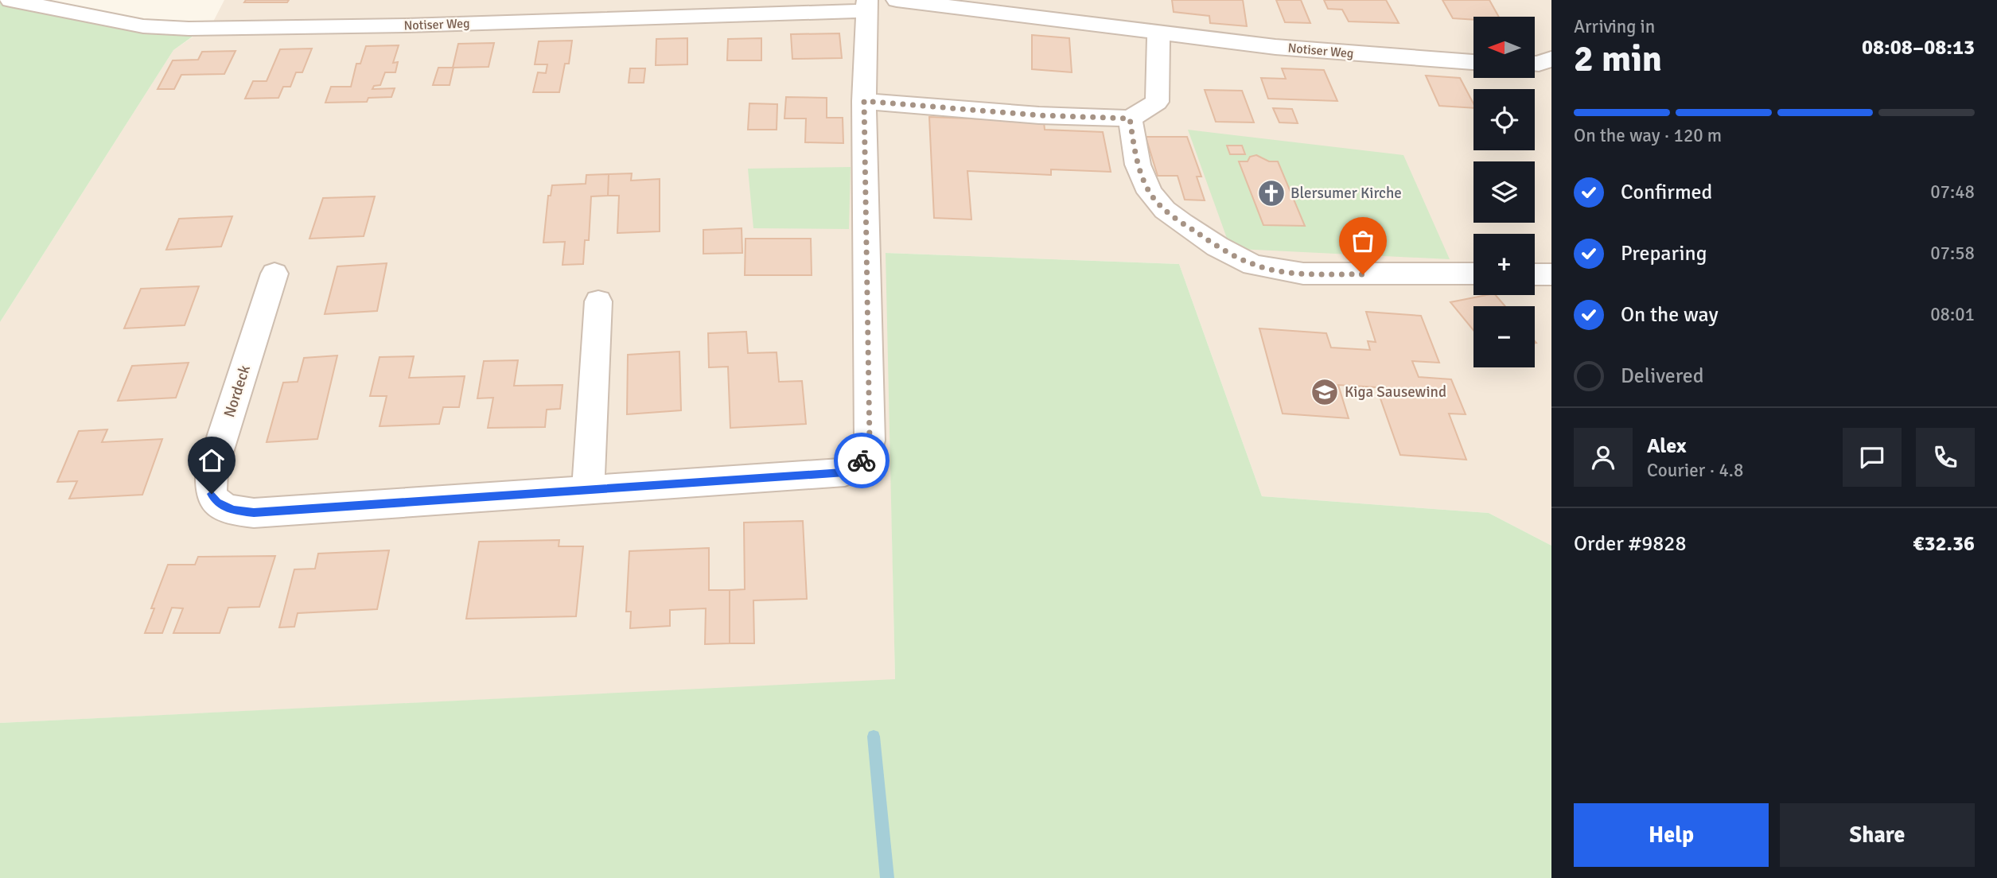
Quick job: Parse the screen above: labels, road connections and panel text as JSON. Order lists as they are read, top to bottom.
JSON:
{
  "streets": {
    "street": ["Notiser Weg", "Nordeck"]
  },
  "places": {
    "church": ["Blersumer Kirche"],
    "school or university": ["Kiga Sausewind"]
  },
  "north": "left",
  "page": {
    "heading": ["2 min", "Arriving in", "08:08–08:13"],
    "panel": [
      "Alex",
      "Courier · 4.8",
      "Order #9828",
      "€32.36"
    ],
    "map_buttons": ["+", "−"],
    "bar": "On the way · 120 m",
    "list": [
      ["Confirmed", "07:48"],
      ["Preparing", "07:58"],
      ["On the way", "08:01"],
      "Delivered"
    ],
    "buttons": ["Help", "Share"]
  }
}
